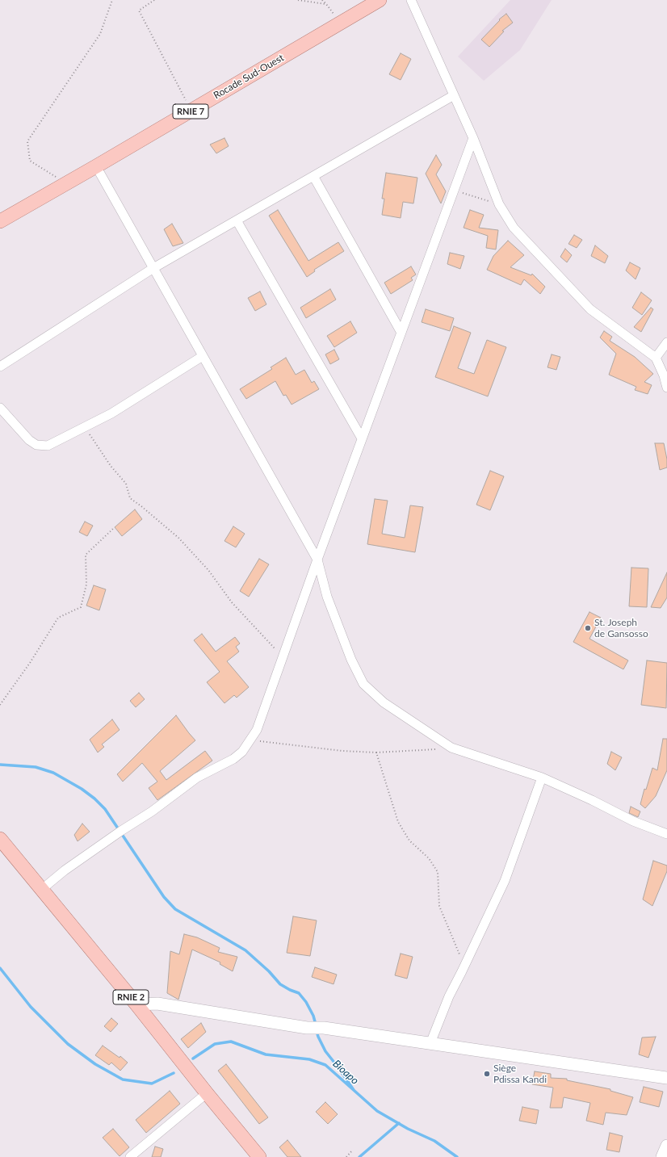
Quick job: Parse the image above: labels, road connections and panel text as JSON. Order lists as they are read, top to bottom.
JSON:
{
  "streets": {
    "main road": ["Rocade Sud-Ouest", "RNIE 7", "RNIE 2"]
  },
  "water": ["Bioapo"],
  "places": ["St. Joseph de Gansosso", "Siège Pdissa Kandi"]
}
